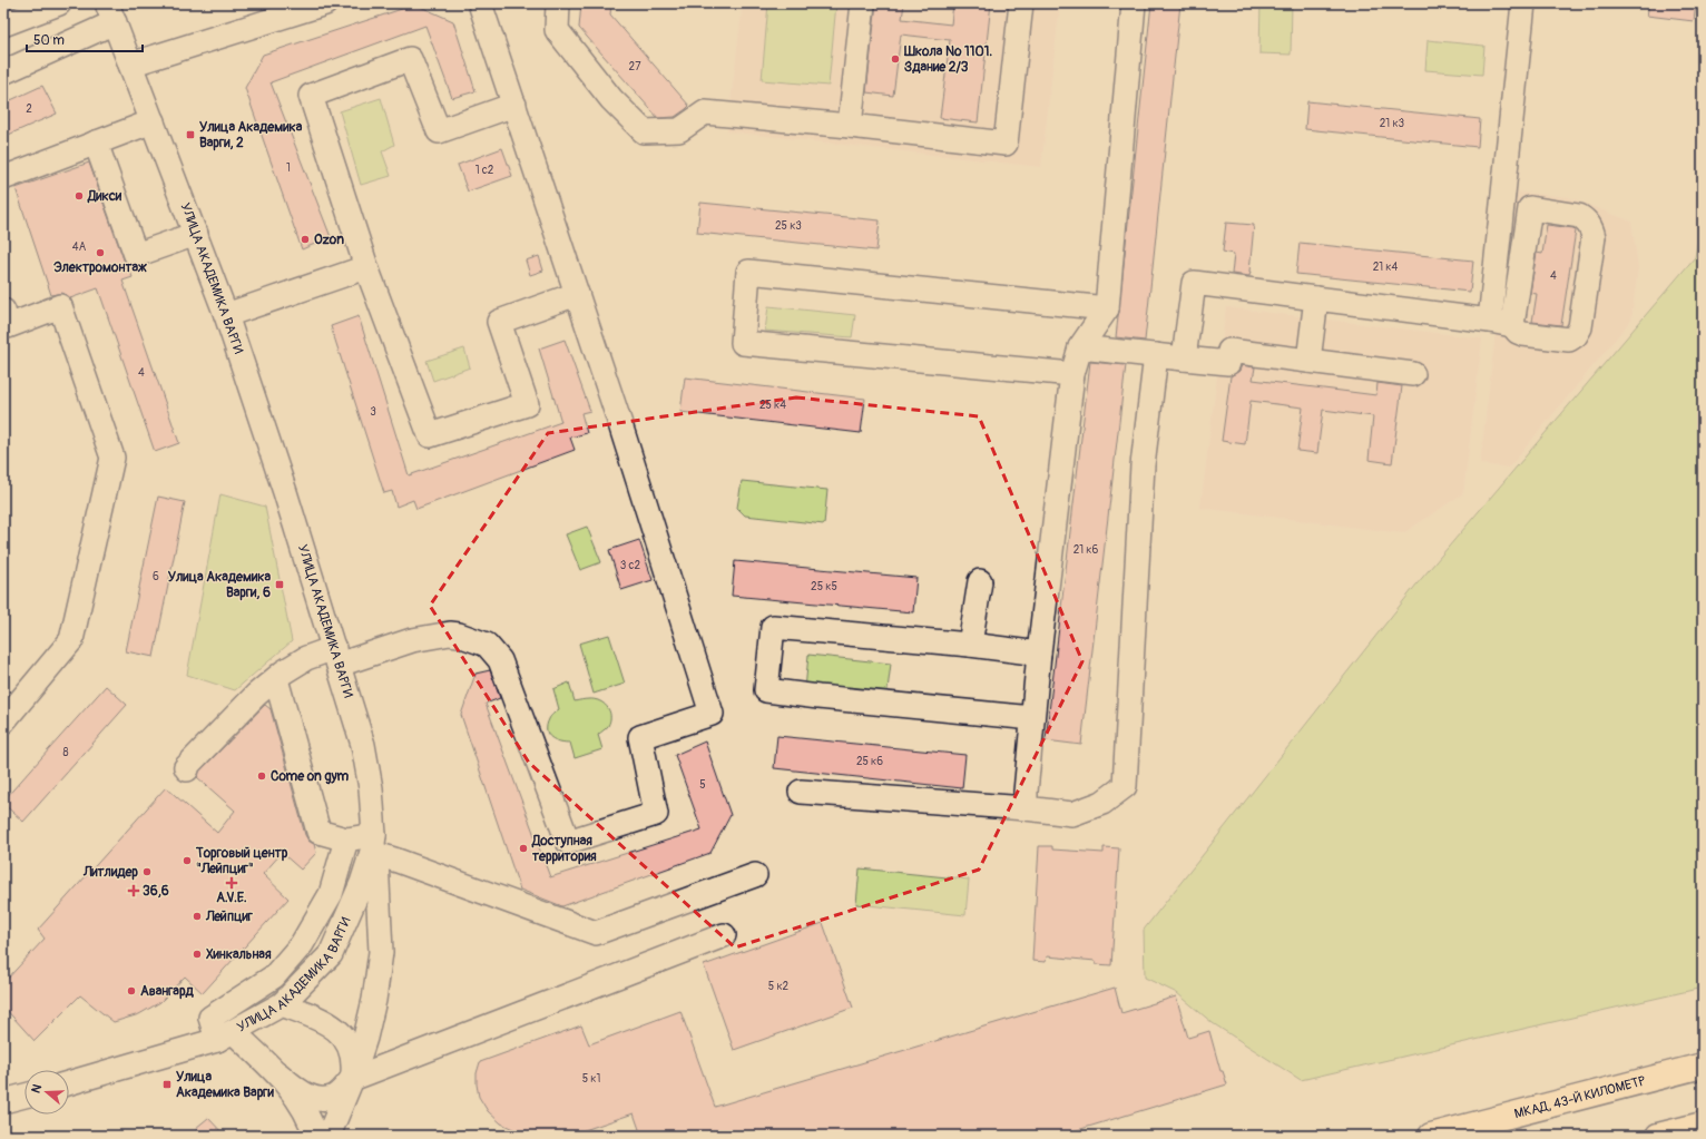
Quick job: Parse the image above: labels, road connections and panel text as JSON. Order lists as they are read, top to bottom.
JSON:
{
  "streets": {
    "highway": ["МКАД, 43-Й КИЛОМЕТР"],
    "street": ["УЛИЦА АКАДЕМИКА ВАРГИ"]
  },
  "places": {
    "other": [
      "Школа № 1101. Здание 2/3",
      "Дикси",
      "Ozon",
      "Электромонтаж",
      "Come on gym",
      "Доступная территория",
      "Торговый центр \"Лейпциг\"",
      "Литлидер",
      "Лейпциг",
      "Хинкальная",
      "Авангард"
    ],
    "transit": ["Улица Академика Варги, 2", "Улица Академика Варги, 6", "Улица Академика Варги"],
    "health": ["A.V.E.", "36,6"]
  },
  "house_numbers": [
    "27",
    "2",
    "21 к3",
    "1",
    "1 с2",
    "25 к3",
    "4А",
    "21 к4",
    "4",
    "4",
    "25 к4",
    "3",
    "21 к6",
    "3 с2",
    "6",
    "25 к5",
    "8",
    "25 к6",
    "5",
    "5 к2",
    "5 к1"
  ],
  "scale_bar": "50 m",
  "north": "left"
}
